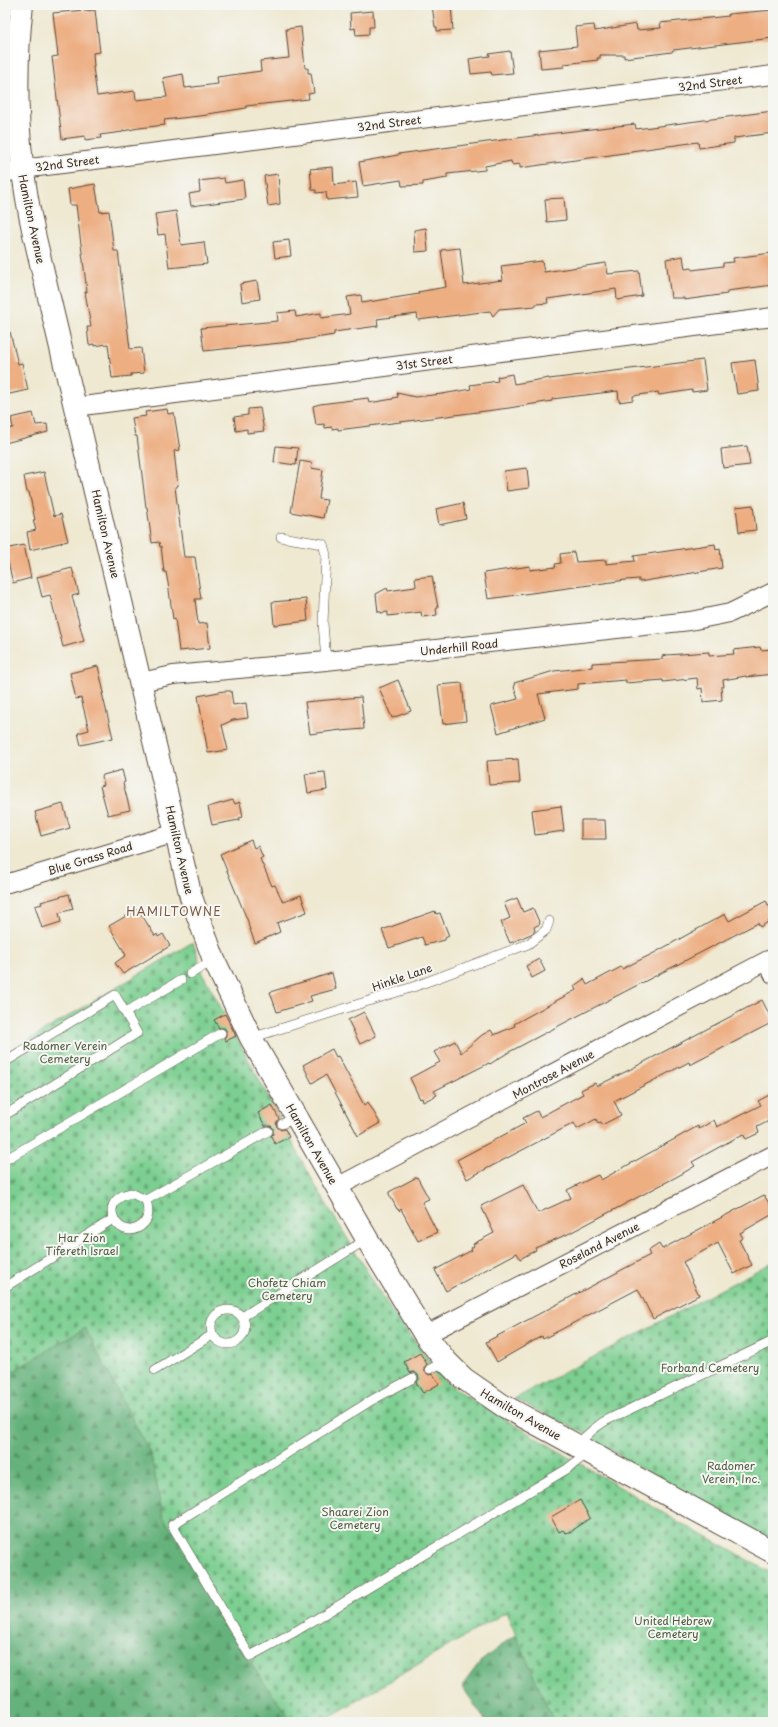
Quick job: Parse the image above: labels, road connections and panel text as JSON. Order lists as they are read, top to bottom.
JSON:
{
  "streets": {
    "street": [
      "32nd Street",
      "Hamilton Avenue",
      "31st Street",
      "Underhill Road",
      "Blue Grass Road",
      "Montrose Avenue",
      "Roseland Avenue"
    ],
    "lane": ["Hinkle Lane"]
  },
  "crossings": [
    ["32nd Street", "Hamilton Avenue"],
    ["Hamilton Avenue", "31st Street"],
    ["Hamilton Avenue", "Underhill Road"],
    ["Hamilton Avenue", "Blue Grass Road"],
    ["Hamilton Avenue", "Hinkle Lane"],
    ["Hamilton Avenue", "Montrose Avenue"],
    ["Hamilton Avenue", "Roseland Avenue"]
  ],
  "districts": ["HAMILTOWNE"],
  "parks": [
    "Radomer Verein Cemetery",
    "Har Zion Tifereth Israel",
    "Chofetz Chiam Cemetery",
    "Forband Cemetery",
    "Radomer Verein, Inc.",
    "Shaarei Zion Cemetery",
    "United Hebrew Cemetery"
  ]
}
